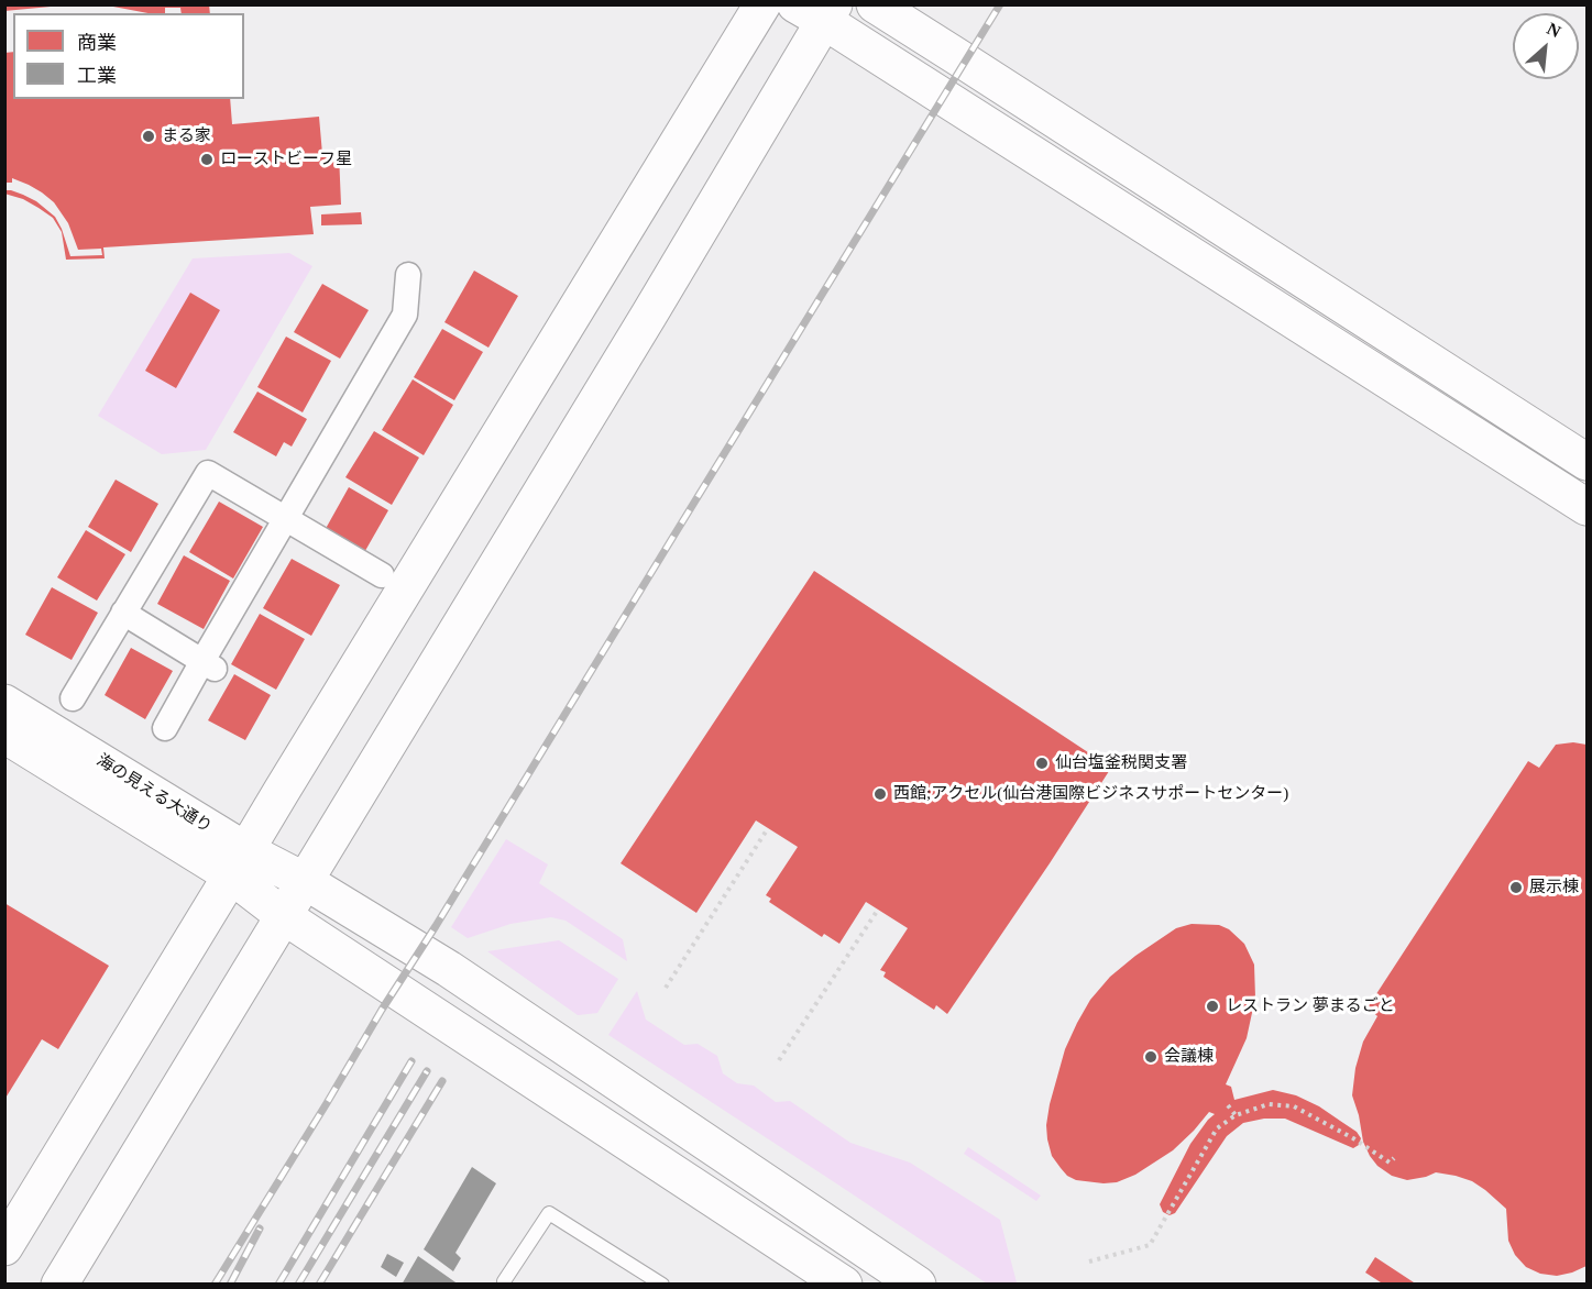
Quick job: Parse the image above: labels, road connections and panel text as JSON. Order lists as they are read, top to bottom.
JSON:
{
  "streets": {
    "street": ["海の見える大通り"]
  },
  "places": [
    "まる家",
    "ローストビーフ星",
    "仙台塩釜税関支署",
    "西館;アクセル(仙台港国際ビジネスサポートセンター)",
    "展示棟",
    "レストラン 夢まるごと",
    "会議棟"
  ],
  "legend": ["商業", "工業"],
  "north": "top right"
}
